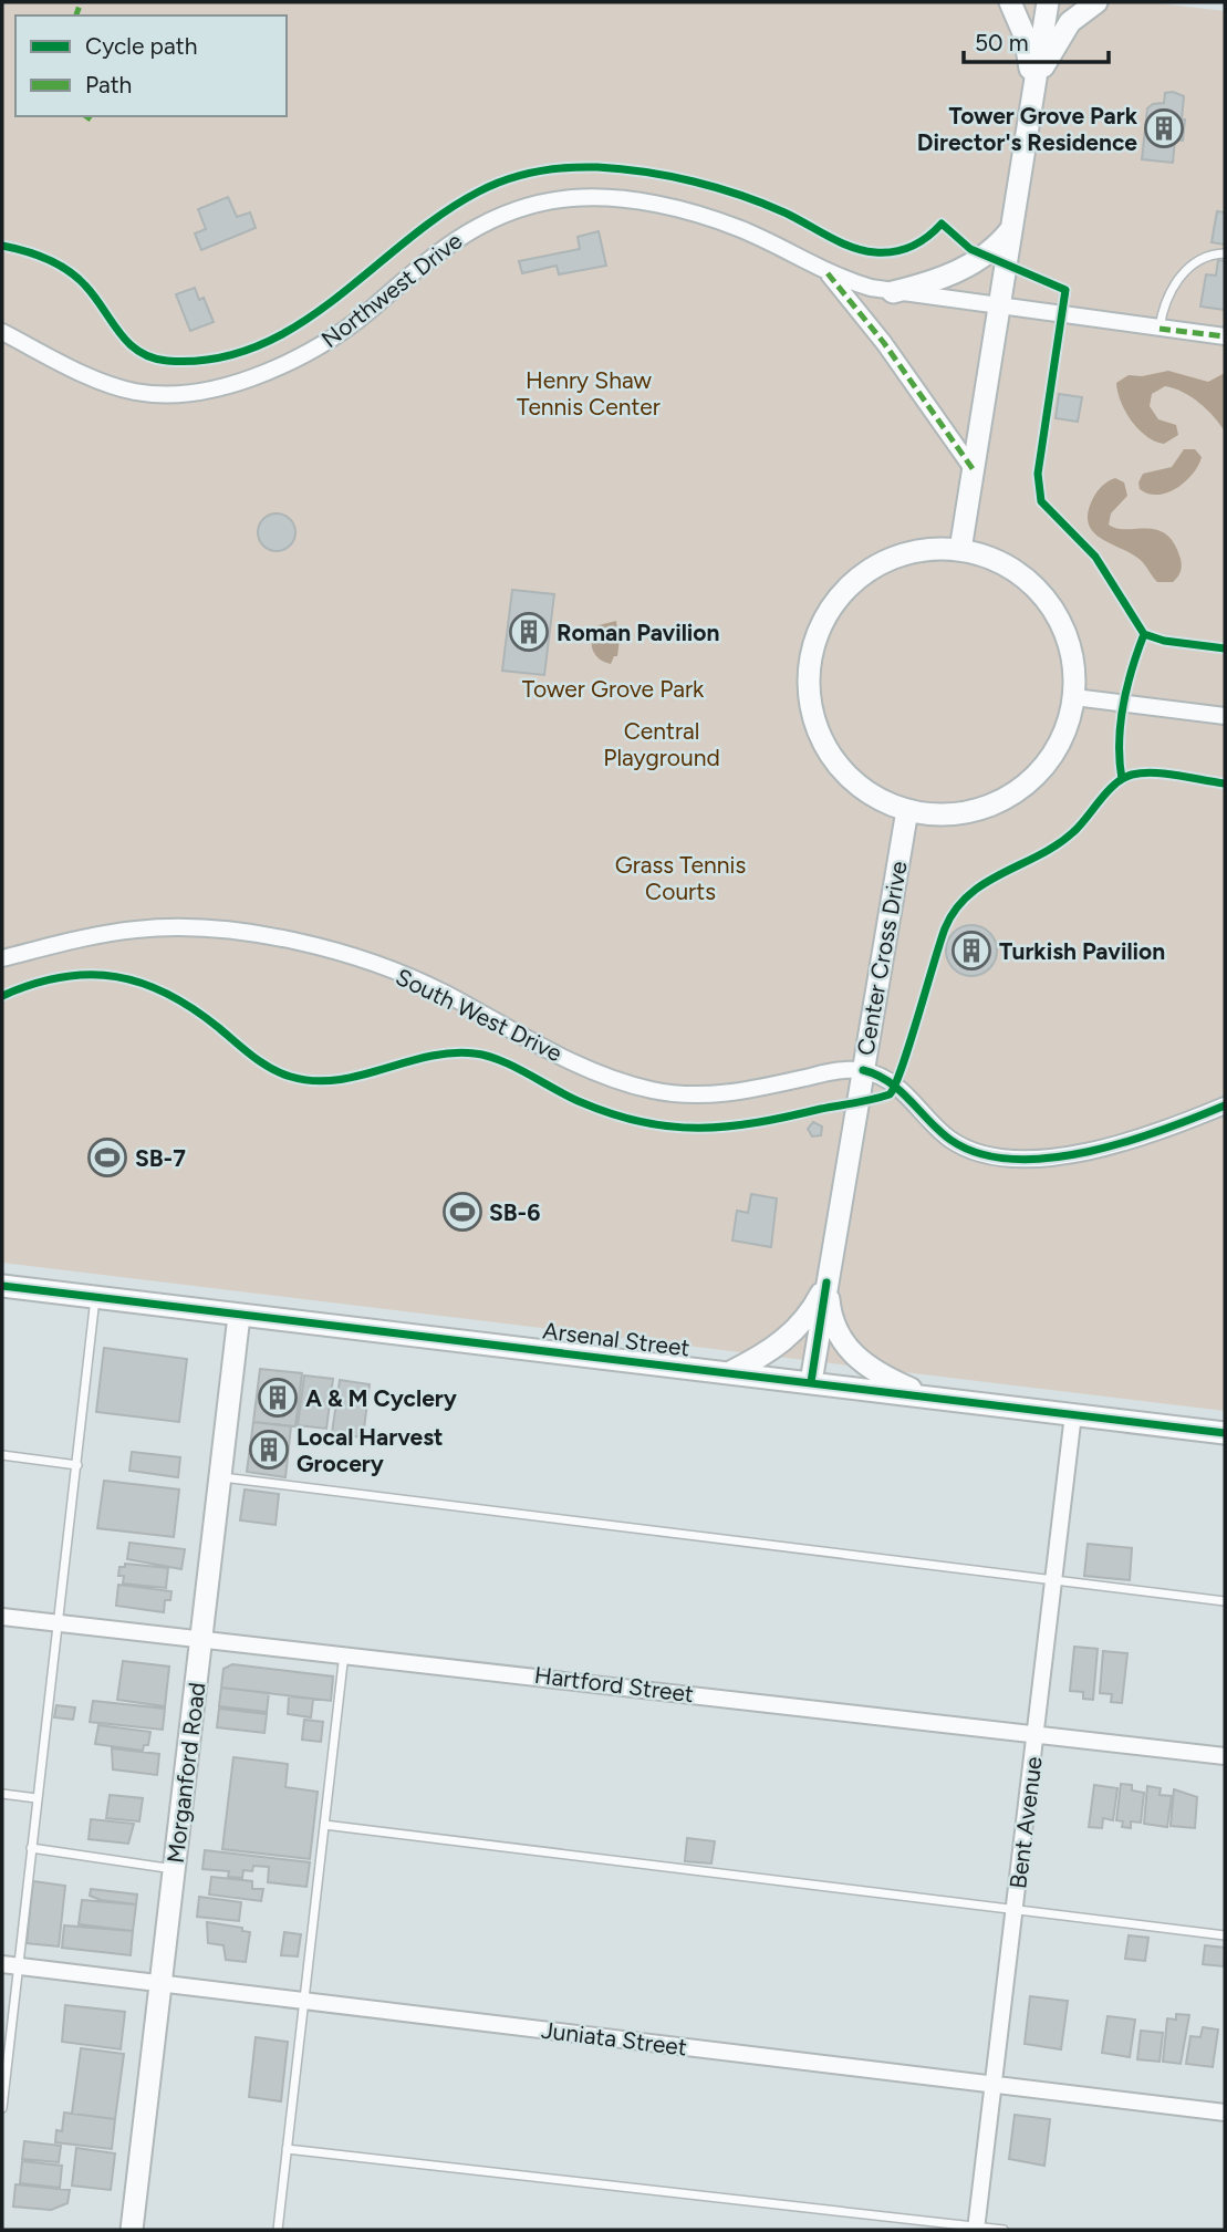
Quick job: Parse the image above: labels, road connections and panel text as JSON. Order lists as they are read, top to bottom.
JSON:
{
  "streets": {
    "street": [
      "Northwest Drive",
      "Center Cross Drive",
      "South West Drive",
      "Arsenal Street",
      "Hartford Street",
      "Morganford Road",
      "Bent Avenue",
      "Juniata Street"
    ]
  },
  "crossings": [
    ["Center Cross Drive", "South West Drive"],
    ["Center Cross Drive", "Arsenal Street"],
    ["Arsenal Street", "Morganford Road"],
    ["Arsenal Street", "Bent Avenue"],
    ["Hartford Street", "Morganford Road"],
    ["Hartford Street", "Bent Avenue"],
    ["Morganford Road", "Juniata Street"],
    ["Bent Avenue", "Juniata Street"]
  ],
  "parks": [
    "Henry Shaw Tennis Center",
    "Tower Grove Park",
    "Central Playground",
    "Grass Tennis Courts"
  ],
  "places": {
    "building": [
      "Tower Grove Park Director's Residence",
      "Roman Pavilion",
      "Turkish Pavilion",
      "A & M Cyclery",
      "Local Harvest Grocery"
    ],
    "sports": ["SB-7", "SB-6"]
  },
  "legend": ["Cycle path", "Path"],
  "scale_bar": "50 m"
}
